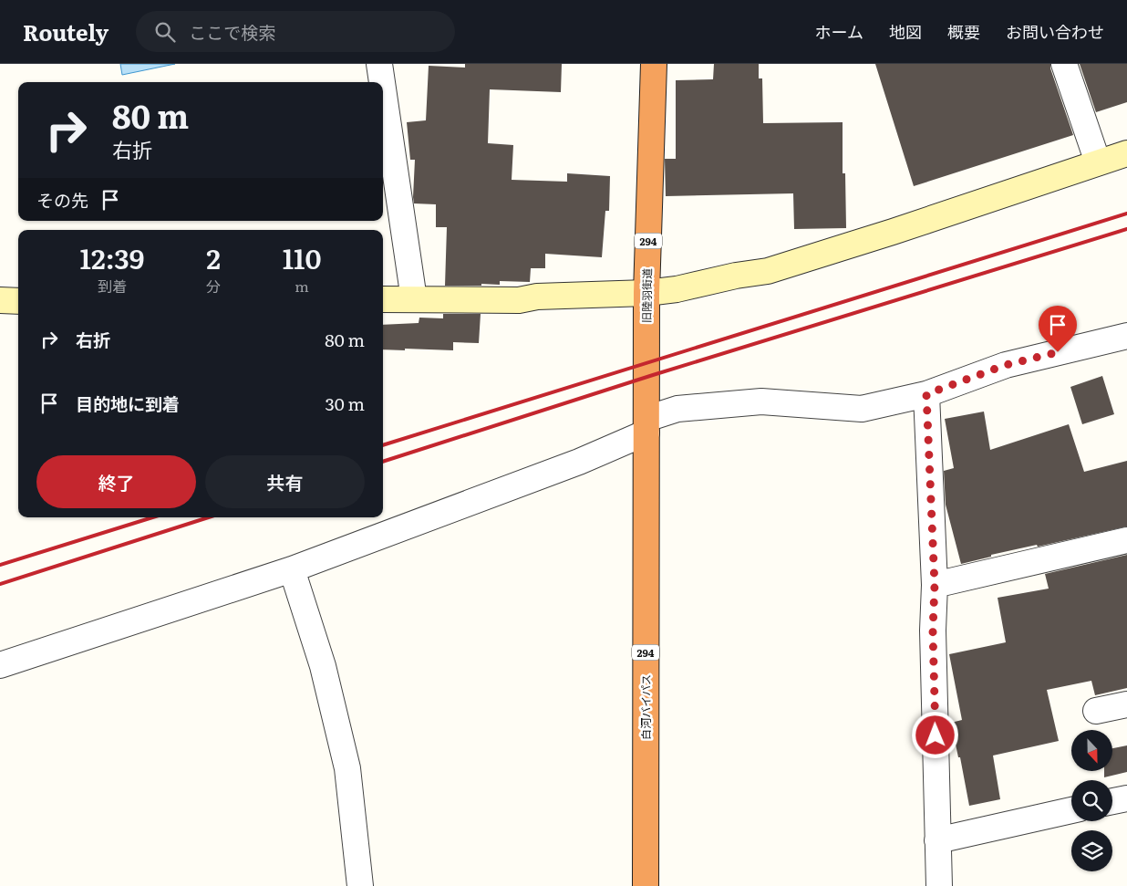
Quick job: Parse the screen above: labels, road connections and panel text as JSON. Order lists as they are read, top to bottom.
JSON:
{
  "streets": {
    "highway": ["294", "旧陸羽街道", "白河バイパス"]
  },
  "crossings": [
    ["旧陸羽街道", "白河バイパス"]
  ],
  "north": "bottom",
  "page": {
    "header": "Routely",
    "search": "ここで検索",
    "nav": [
      "ホーム",
      "地図",
      "概要",
      "お問い合わせ"
    ],
    "turn": ["80 m", "右折"],
    "then": "その先",
    "eta": [
      "12:39",
      "到着",
      "2",
      "分",
      "110",
      "m"
    ],
    "list": [
      {
        "name": "右折",
        "value": "80 m"
      },
      {
        "name": "目的地に到着",
        "value": "30 m"
      }
    ],
    "buttons": ["終了", "共有"]
  }
}
